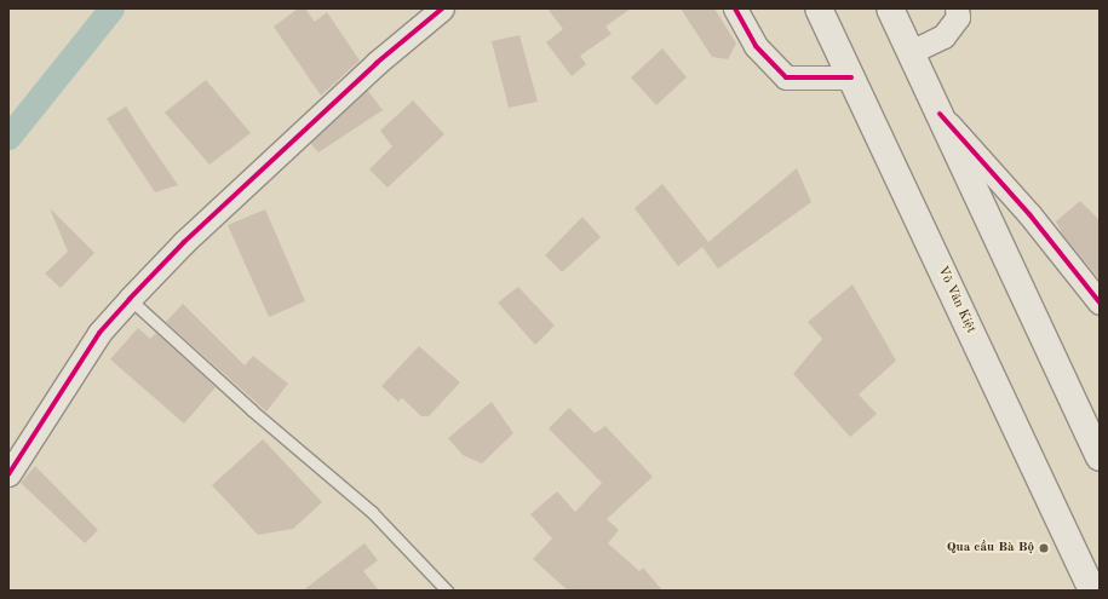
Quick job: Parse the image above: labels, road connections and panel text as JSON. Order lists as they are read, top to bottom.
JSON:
{
  "streets": {
    "main road": ["Võ Văn Kiệt"]
  },
  "places": ["Qua cầu Bà Bộ"]
}
